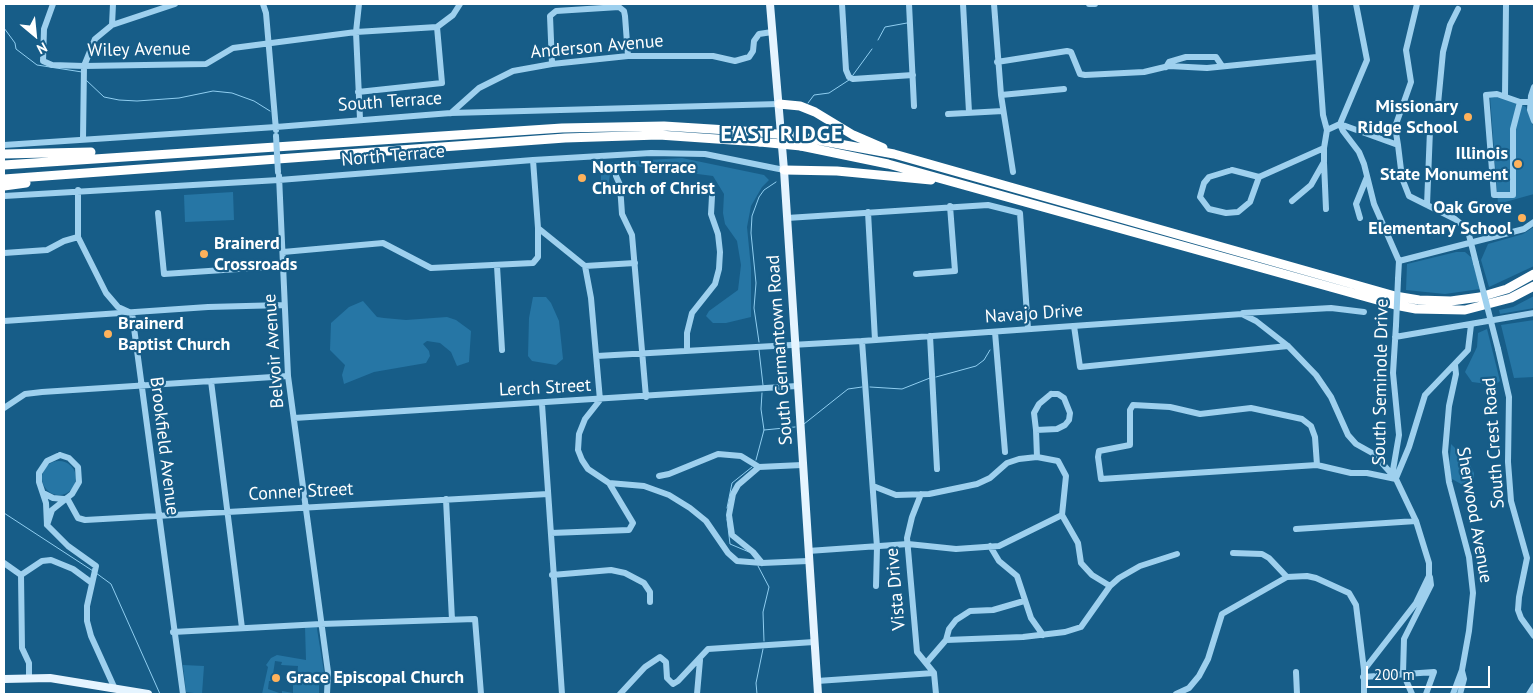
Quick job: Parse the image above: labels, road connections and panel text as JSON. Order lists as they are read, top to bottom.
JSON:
{
  "streets": {
    "main road": ["South Germantown Road"],
    "street": [
      "Anderson Avenue",
      "Wiley Avenue",
      "South Terrace",
      "North Terrace",
      "Navajo Drive",
      "Belvoir Avenue",
      "South Seminole Drive",
      "Lerch Street",
      "South Crest Road",
      "Brookfield Avenue",
      "Conner Street",
      "Sherwood Avenue",
      "Vista Drive"
    ]
  },
  "crossings": [
    ["Anderson Avenue", "South Terrace"],
    ["Anderson Avenue", "South Germantown Road"],
    ["Wiley Avenue", "Belvoir Avenue"],
    ["South Terrace", "South Germantown Road"],
    ["South Terrace", "Belvoir Avenue"],
    ["North Terrace", "South Germantown Road"],
    ["North Terrace", "Belvoir Avenue"],
    ["Navajo Drive", "South Germantown Road"],
    ["South Germantown Road", "Lerch Street"],
    ["Belvoir Avenue", "Lerch Street"],
    ["Belvoir Avenue", "Conner Street"],
    ["Brookfield Avenue", "Conner Street"]
  ],
  "districts": ["EAST RIDGE"],
  "places": [
    "Missionary Ridge School",
    "Illinois State Monument",
    "North Terrace Church of Christ",
    "Oak Grove Elementary School",
    "Brainerd Crossroads",
    "Brainerd Baptist Church",
    "Grace Episcopal Church"
  ],
  "scale_bar": "200 m",
  "north": "bottom right"
}
